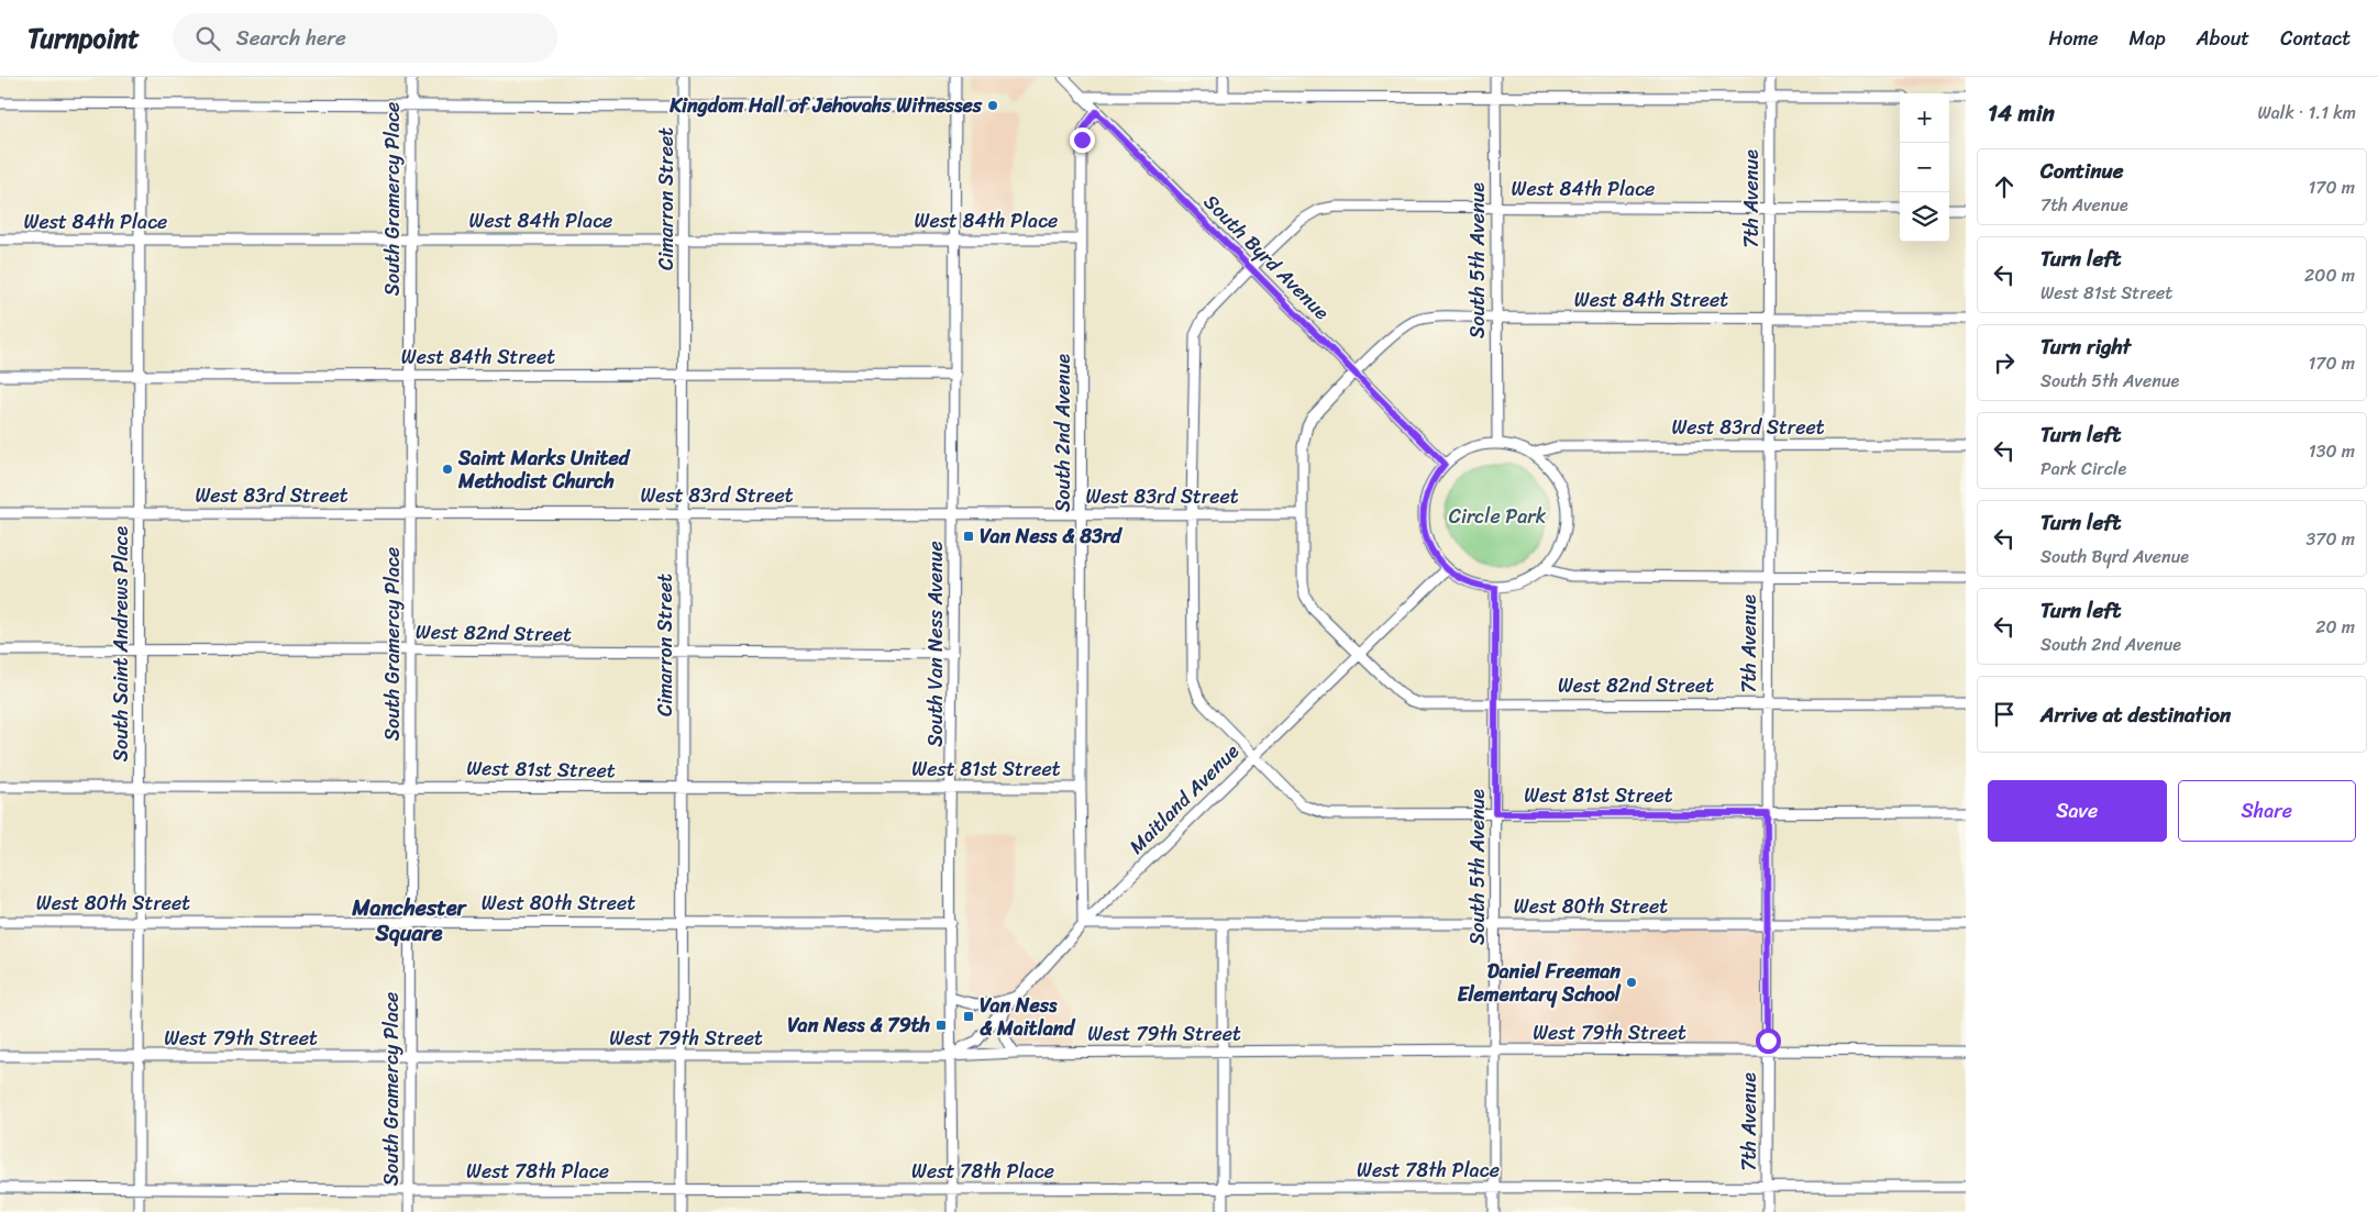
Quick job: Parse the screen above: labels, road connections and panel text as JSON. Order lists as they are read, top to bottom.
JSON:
{
  "streets": {
    "street": [
      "West 84th Place",
      "South Gramercy Place",
      "Cimarron Street",
      "7th Avenue",
      "South Byrd Avenue",
      "South 5th Avenue",
      "West 84th Street",
      "West 83rd Street",
      "South 2nd Avenue",
      "West 82nd Street",
      "South Saint Andrews Place",
      "South Van Ness Avenue",
      "West 81st Street",
      "Maitland Avenue",
      "West 80th Street",
      "West 79th Street",
      "West 78th Place"
    ]
  },
  "crossings": [
    ["West 84th Place", "South Gramercy Place"],
    ["West 84th Place", "Cimarron Street"],
    ["West 84th Place", "7th Avenue"],
    ["West 84th Place", "South Byrd Avenue"],
    ["West 84th Place", "South 5th Avenue"],
    ["West 84th Place", "West 83rd Street"],
    ["West 84th Place", "South 2nd Avenue"],
    ["West 84th Place", "South Saint Andrews Place"],
    ["West 84th Place", "South Van Ness Avenue"],
    ["West 84th Place", "West 81st Street"],
    ["South Gramercy Place", "West 84th Street"],
    ["South Gramercy Place", "West 83rd Street"],
    ["South Gramercy Place", "West 82nd Street"],
    ["South Gramercy Place", "West 81st Street"],
    ["South Gramercy Place", "West 80th Street"],
    ["South Gramercy Place", "West 79th Street"],
    ["South Gramercy Place", "West 78th Place"],
    ["Cimarron Street", "West 84th Street"],
    ["Cimarron Street", "West 83rd Street"],
    ["Cimarron Street", "West 82nd Street"],
    ["Cimarron Street", "West 81st Street"],
    ["Cimarron Street", "West 80th Street"],
    ["Cimarron Street", "West 79th Street"],
    ["Cimarron Street", "West 78th Place"],
    ["7th Avenue", "West 84th Street"],
    ["7th Avenue", "West 83rd Street"],
    ["7th Avenue", "West 82nd Street"],
    ["7th Avenue", "West 81st Street"],
    ["7th Avenue", "West 80th Street"],
    ["7th Avenue", "West 79th Street"],
    ["7th Avenue", "West 78th Place"],
    ["South Byrd Avenue", "South 5th Avenue"],
    ["South Byrd Avenue", "West 84th Street"],
    ["South Byrd Avenue", "West 83rd Street"],
    ["South Byrd Avenue", "South 2nd Avenue"],
    ["South Byrd Avenue", "Maitland Avenue"],
    ["South 5th Avenue", "West 84th Street"],
    ["South 5th Avenue", "West 83rd Street"],
    ["South 5th Avenue", "West 82nd Street"],
    ["South 5th Avenue", "West 81st Street"],
    ["South 5th Avenue", "Maitland Avenue"],
    ["South 5th Avenue", "West 80th Street"],
    ["South 5th Avenue", "West 79th Street"],
    ["South 5th Avenue", "West 78th Place"],
    ["West 84th Street", "West 83rd Street"],
    ["West 84th Street", "West 82nd Street"],
    ["West 84th Street", "South Saint Andrews Place"],
    ["West 84th Street", "South Van Ness Avenue"],
    ["West 83rd Street", "South 2nd Avenue"],
    ["West 83rd Street", "West 82nd Street"],
    ["West 83rd Street", "South Saint Andrews Place"],
    ["West 83rd Street", "South Van Ness Avenue"],
    ["West 83rd Street", "West 81st Street"],
    ["West 83rd Street", "Maitland Avenue"],
    ["South 2nd Avenue", "West 81st Street"],
    ["South 2nd Avenue", "Maitland Avenue"],
    ["South 2nd Avenue", "West 80th Street"],
    ["West 82nd Street", "South Saint Andrews Place"],
    ["West 82nd Street", "South Van Ness Avenue"],
    ["West 82nd Street", "Maitland Avenue"],
    ["South Saint Andrews Place", "West 81st Street"],
    ["South Saint Andrews Place", "West 80th Street"],
    ["South Saint Andrews Place", "West 79th Street"],
    ["South Saint Andrews Place", "West 78th Place"],
    ["South Van Ness Avenue", "West 81st Street"],
    ["South Van Ness Avenue", "Maitland Avenue"],
    ["South Van Ness Avenue", "West 80th Street"],
    ["South Van Ness Avenue", "West 79th Street"],
    ["South Van Ness Avenue", "West 78th Place"],
    ["West 81st Street", "Maitland Avenue"],
    ["Maitland Avenue", "West 80th Street"],
    ["Maitland Avenue", "West 79th Street"]
  ],
  "districts": ["Manchester Square"],
  "parks": ["Circle Park"],
  "places": {
    "other": ["Kingdom Hall of Jehovahs Witnesses", "Saint Marks United Methodist Church", "Daniel Freeman Elementary School"],
    "transit": ["Van Ness & 83rd", "Van Ness & Maitland", "Van Ness & 79th"]
  },
  "page": {
    "header": "Turnpoint",
    "search": "Search here",
    "nav": [
      "Home",
      "Map",
      "About",
      "Contact"
    ],
    "heading": ["14 min", "Walk · 1.1 km"],
    "map_buttons": ["+", "−"],
    "list": [
      ["Continue", "7th Avenue", "170 m"],
      ["Turn left", "West 81st Street", "200 m"],
      ["Turn right", "South 5th Avenue", "170 m"],
      ["Turn left", "Park Circle", "130 m"],
      ["Turn left", "South Byrd Avenue", "370 m"],
      ["Turn left", "South 2nd Avenue", "20 m"],
      "Arrive at destination"
    ],
    "buttons": ["Save", "Share"]
  }
}
